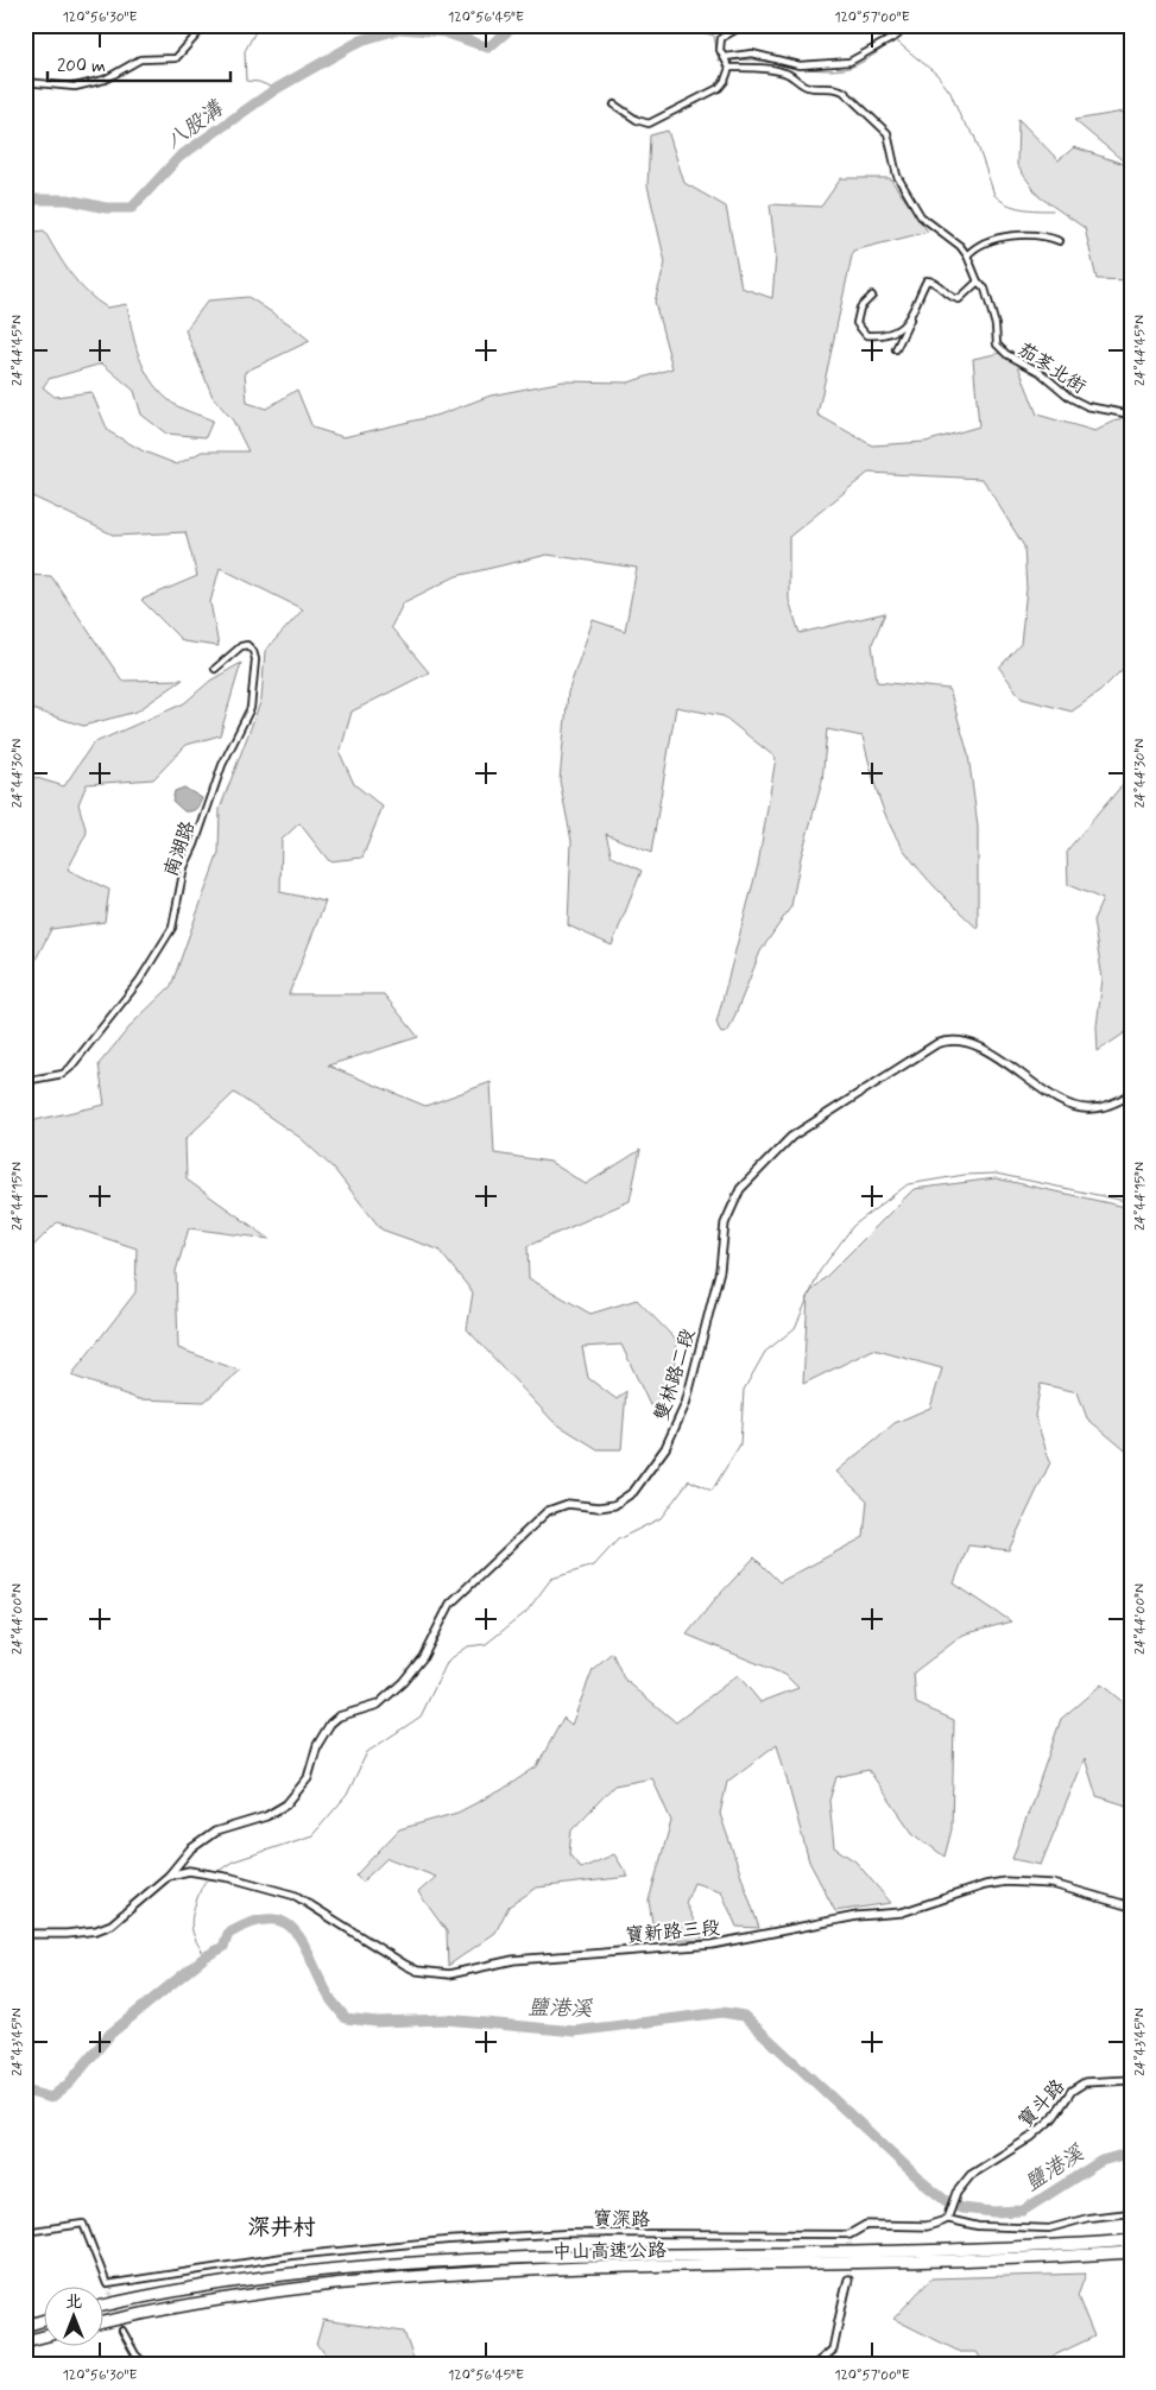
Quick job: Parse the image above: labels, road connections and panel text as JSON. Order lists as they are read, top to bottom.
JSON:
{
  "streets": {
    "highway": ["中山高速公路"],
    "street": [
      "茄苳北街",
      "南湖路",
      "雙林路二段",
      "寶新路三段",
      "寶斗路",
      "寶深路"
    ]
  },
  "crossings": [
    ["雙林路二段", "寶新路三段"],
    ["寶斗路", "寶深路"]
  ],
  "districts": ["深井村"],
  "water": ["八股溝", "鹽港溪"],
  "scale_bar": "200 m",
  "north": "top",
  "coordinates": [
    "120°56'30\"E",
    "120°56'45\"E",
    "120°57'00\"E",
    "24°44'45\"N",
    "24°44'30\"N",
    "24°44'15\"N",
    "24°44'00\"N",
    "24°43'45\"N"
  ]
}
